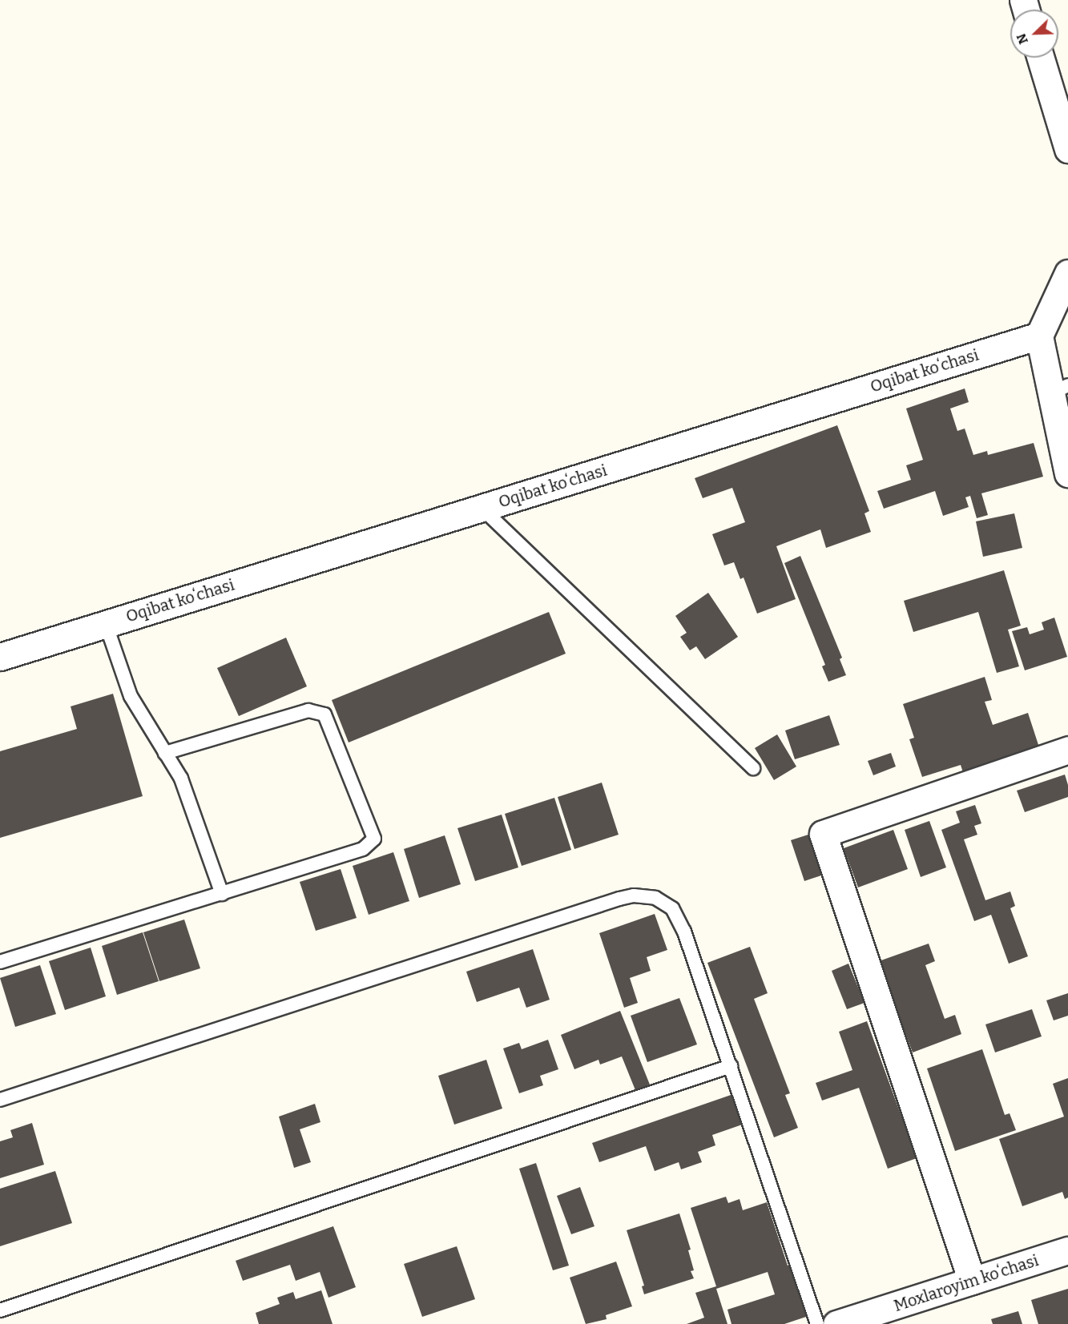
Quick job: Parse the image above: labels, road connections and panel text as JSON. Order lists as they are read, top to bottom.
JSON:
{
  "streets": {
    "street": ["Oqibat koʻchasi", "Moxlaroyim koʻchasi"]
  },
  "north": "bottom left"
}
